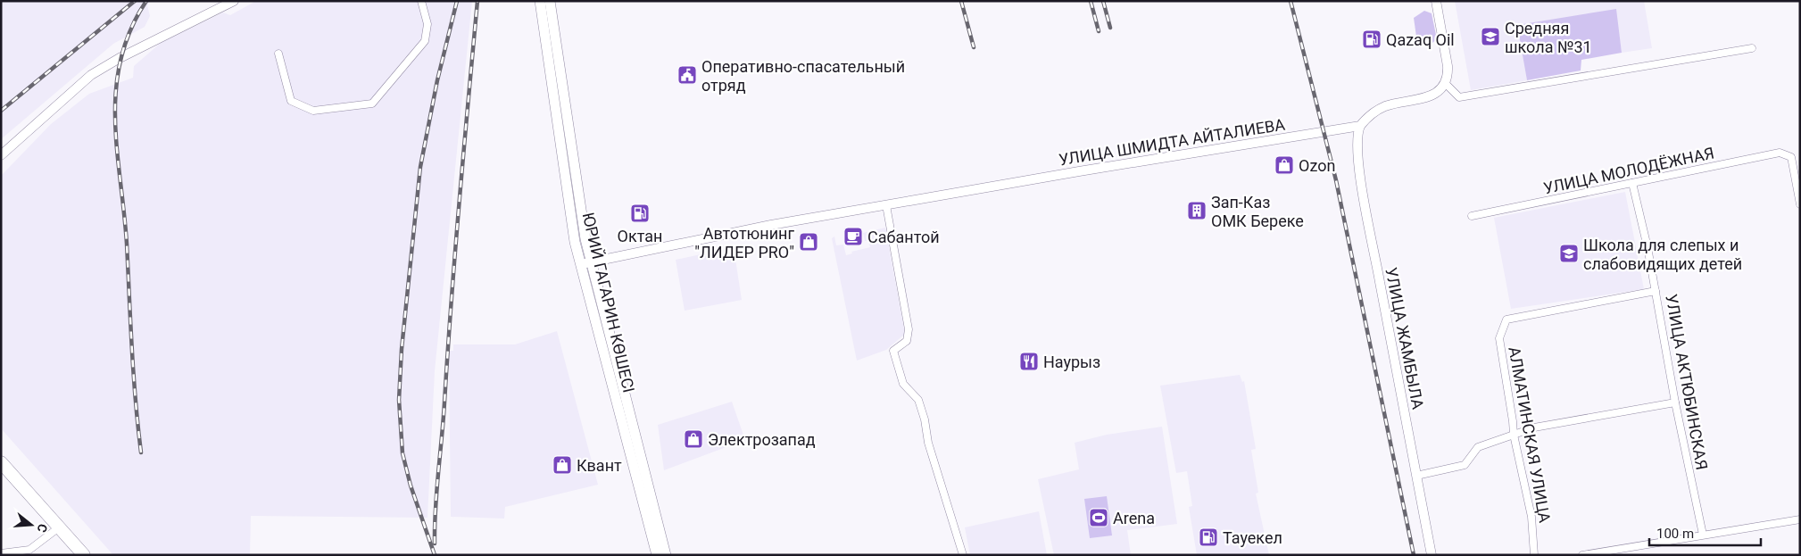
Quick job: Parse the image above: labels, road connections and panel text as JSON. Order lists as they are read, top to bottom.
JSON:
{
  "streets": {
    "main road": ["ЮРИЙ ГАГАРИН КӨШЕСІ"],
    "street": [
      "УЛИЦА ШМИДТА АЙТАЛИЕВА",
      "УЛИЦА МОЛОДЁЖНАЯ",
      "УЛИЦА ЖАМБЫЛА",
      "УЛИЦА АКТЮБИНСКАЯ",
      "АЛМАТИНСКАЯ УЛИЦА"
    ]
  },
  "crossings": [
    ["УЛИЦА ШМИДТА АЙТАЛИЕВА", "ЮРИЙ ГАГАРИН КӨШЕСІ"],
    ["УЛИЦА ШМИДТА АЙТАЛИЕВА", "УЛИЦА ЖАМБЫЛА"],
    ["УЛИЦА МОЛОДЁЖНАЯ", "УЛИЦА АКТЮБИНСКАЯ"],
    ["УЛИЦА АКТЮБИНСКАЯ", "АЛМАТИНСКАЯ УЛИЦА"]
  ],
  "places": {
    "school or university": ["Средняя школа №31", "Школа для слепых и слабовидящих детей"],
    "fuel station": ["Qazaq Oil", "Октан", "Тауекел"],
    "public building": ["Оперативно-спасательный отряд"],
    "shop": [
      "Ozon",
      "Автотюнинг \"ЛИДЕР PRO\"",
      "Электрозапад",
      "Квант"
    ],
    "building": ["Зап-Каз ОМК Береке"],
    "cafe": ["Сабантой"],
    "restaurant": ["Наурыз"],
    "sports": ["Arena"]
  },
  "scale_bar": "100 m",
  "north": "right"
}
